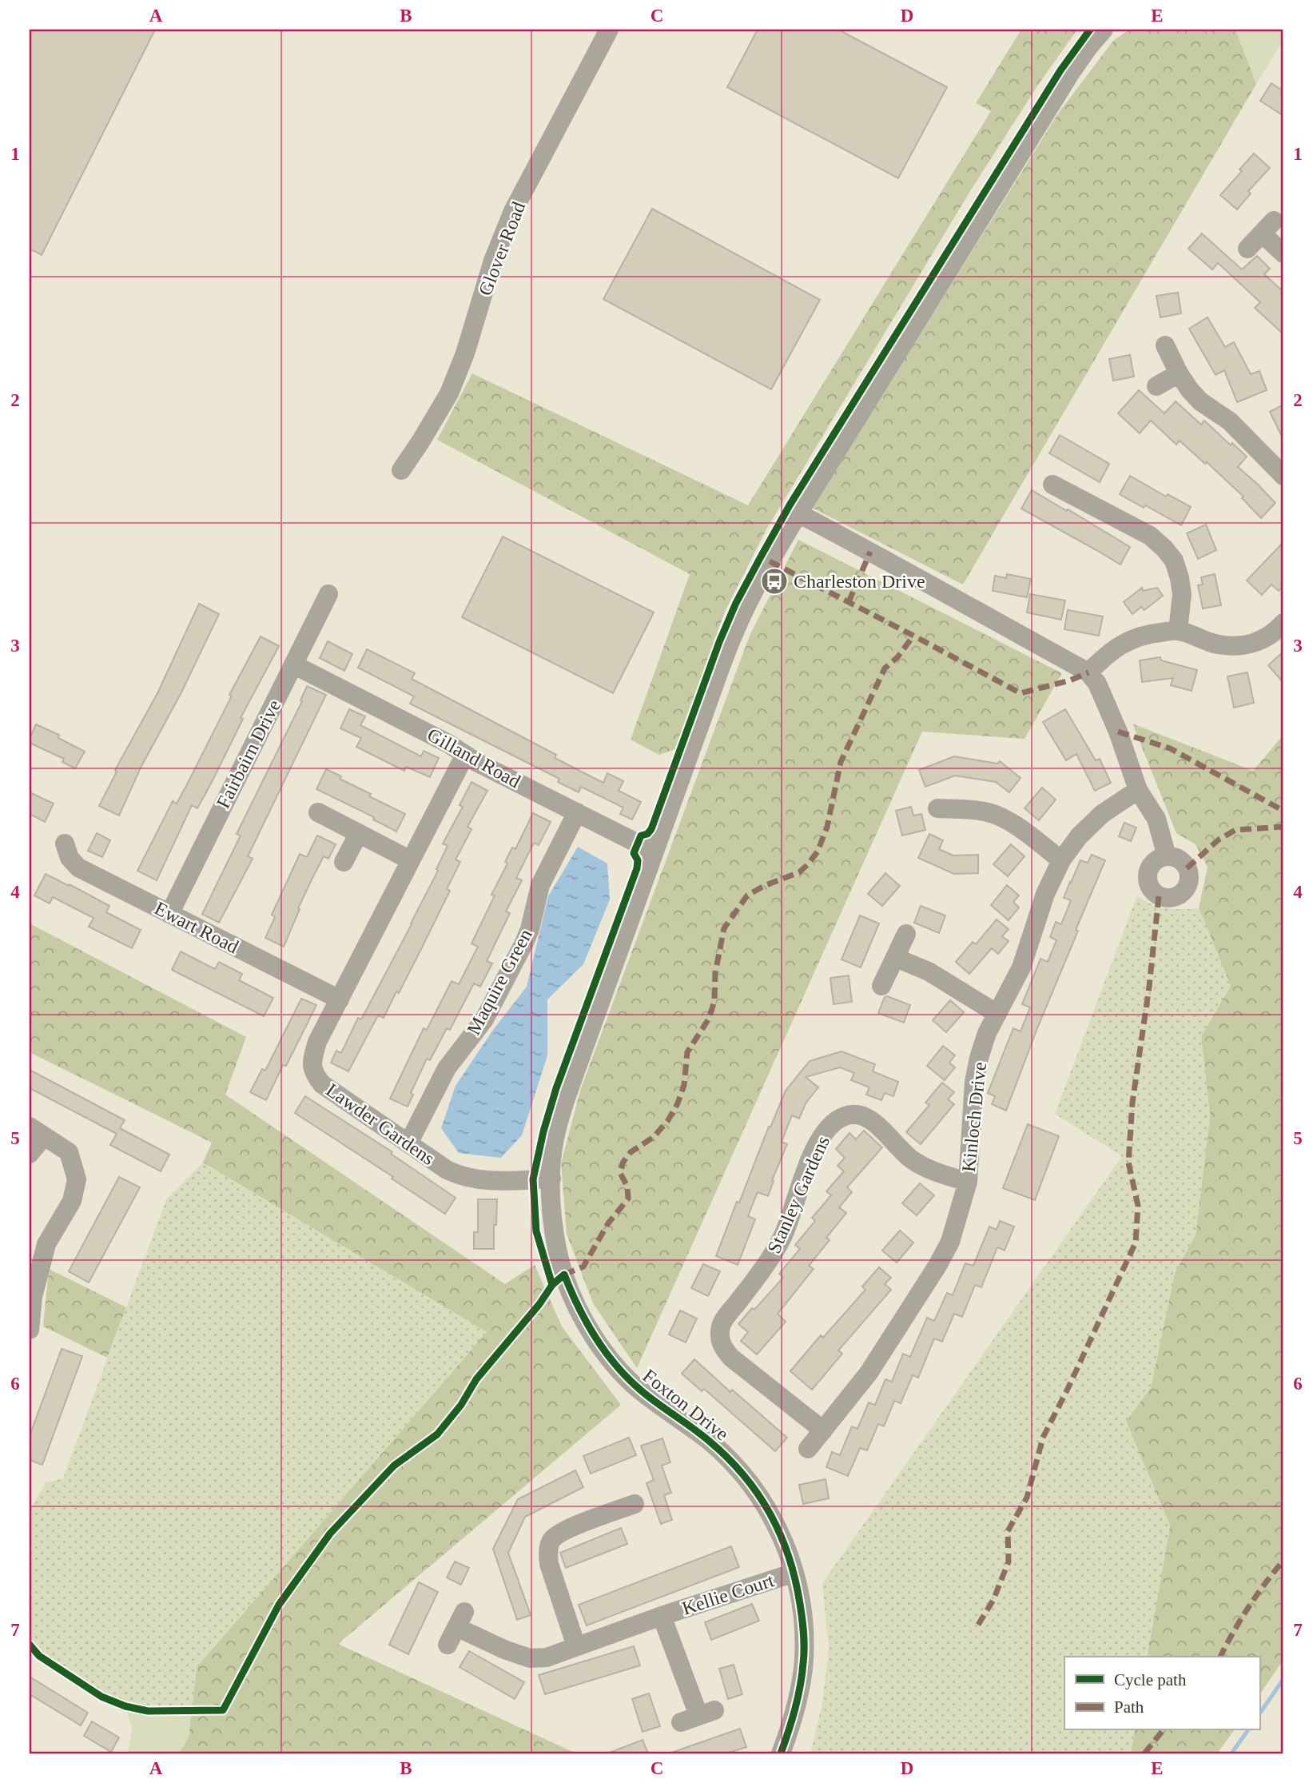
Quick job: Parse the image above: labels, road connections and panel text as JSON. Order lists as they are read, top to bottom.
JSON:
{
  "streets": {
    "street": [
      "Glover Road",
      "Fairbairn Drive",
      "Gilland Road",
      "Ewart Road",
      "Maquire Green",
      "Kinloch Drive",
      "Lawder Gardens",
      "Stanley Gardens",
      "Foxton Drive",
      "Kellie Court"
    ]
  },
  "crossings": [
    ["Fairbairn Drive", "Gilland Road"],
    ["Fairbairn Drive", "Ewart Road"],
    ["Gilland Road", "Maquire Green"],
    ["Gilland Road", "Lawder Gardens"],
    ["Gilland Road", "Foxton Drive"],
    ["Ewart Road", "Lawder Gardens"],
    ["Maquire Green", "Lawder Gardens"],
    ["Kinloch Drive", "Stanley Gardens"],
    ["Lawder Gardens", "Foxton Drive"],
    ["Foxton Drive", "Kellie Court"]
  ],
  "places": {
    "bus stop": ["Charleston Drive"]
  },
  "legend": ["Cycle path", "Path"],
  "grid": {
    "columns": [
      "A",
      "B",
      "C",
      "D",
      "E"
    ],
    "rows": [
      "1",
      "2",
      "3",
      "4",
      "5",
      "6",
      "7"
    ]
  }
}
